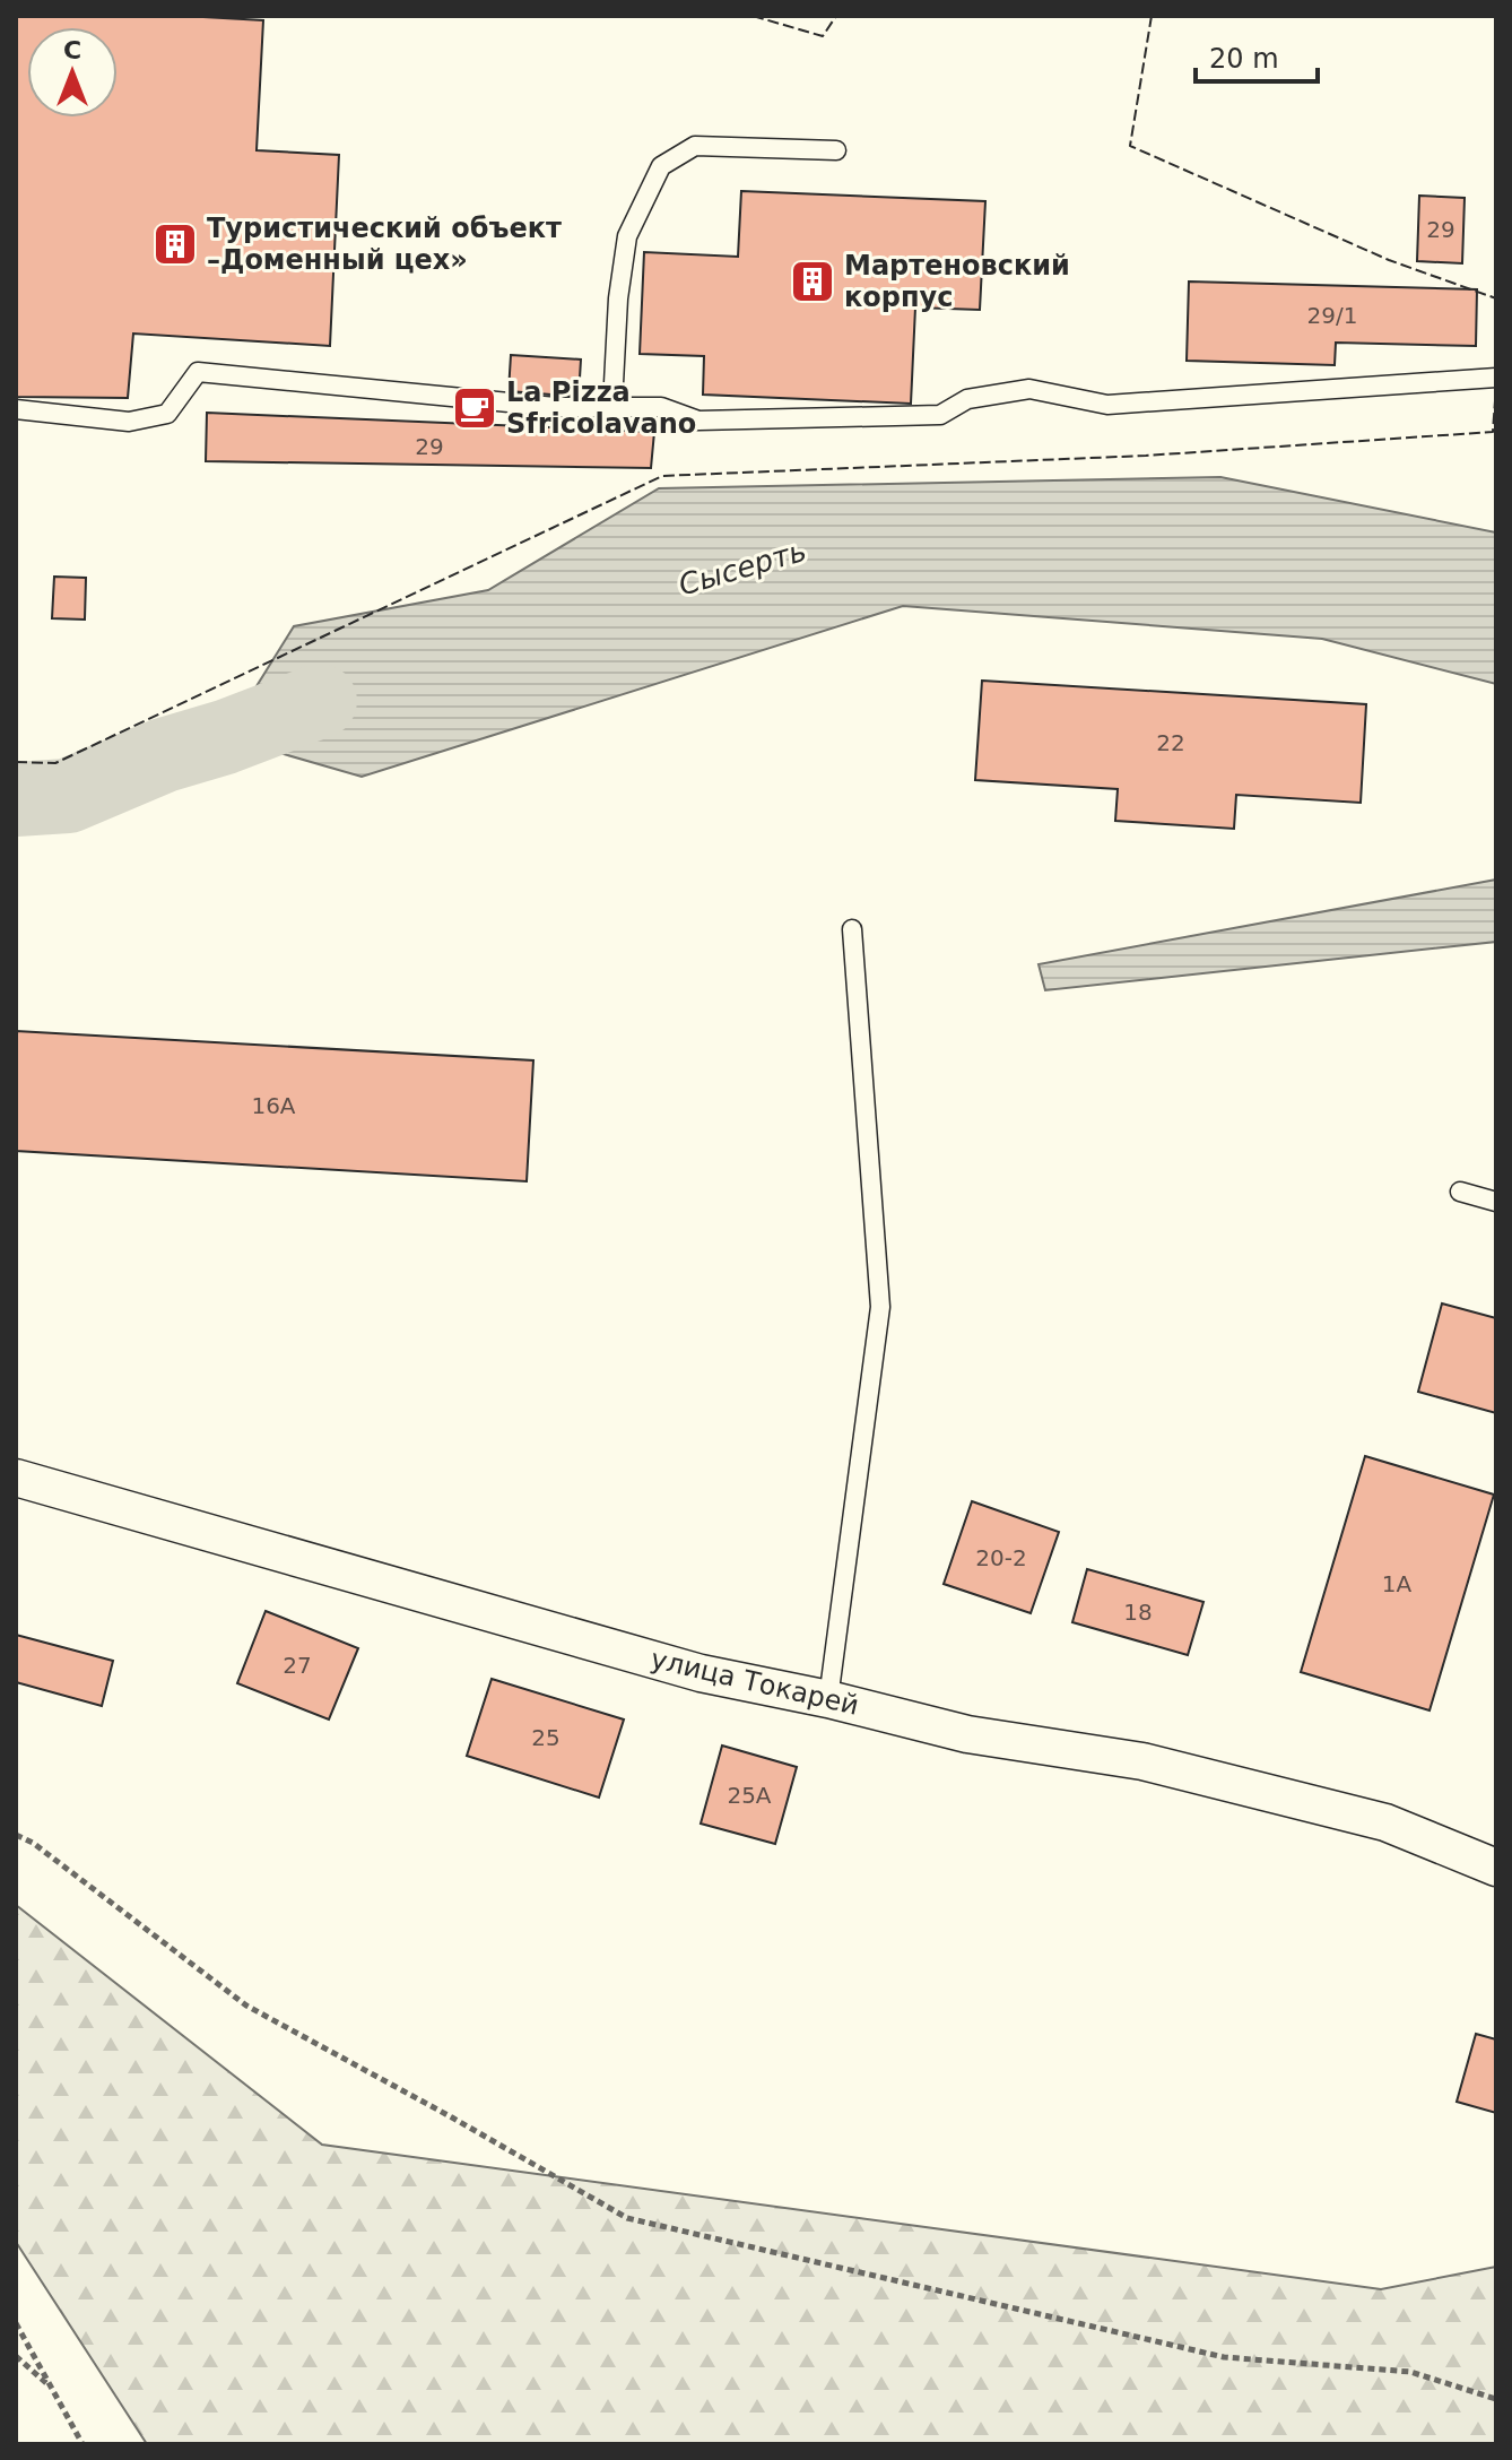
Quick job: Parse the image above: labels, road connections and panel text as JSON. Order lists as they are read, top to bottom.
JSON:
{
  "streets": {
    "street": ["улица Токарей"]
  },
  "water": ["Сысерть"],
  "places": {
    "building": ["Туристический объект –Доменный цех»", "Мартеновский корпус"],
    "cafe": ["La Pizza Sfricolavano"]
  },
  "house_numbers": [
    "29",
    "29/1",
    "29",
    "22",
    "16А",
    "20-2",
    "1А",
    "18",
    "27",
    "25",
    "25А"
  ],
  "scale_bar": "20 m",
  "north": "top"
}
